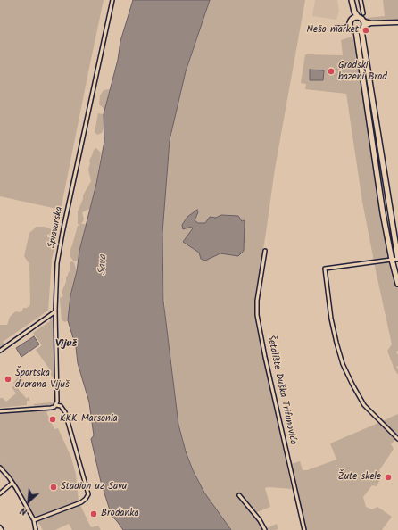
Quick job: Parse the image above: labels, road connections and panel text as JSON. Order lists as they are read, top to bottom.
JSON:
{
  "streets": {
    "street": ["Splavarska", "Šetalište Duška Trifunovića"]
  },
  "districts": ["Vijuš"],
  "water": ["Sava"],
  "places": [
    "Nešo market",
    "Gradski bazeni Brod",
    "Športska dvorana Vijuš",
    "KKK Marsonia",
    "Žute skele",
    "Stadion uz Savu",
    "Brođanka"
  ],
  "north": "bottom left"
}
